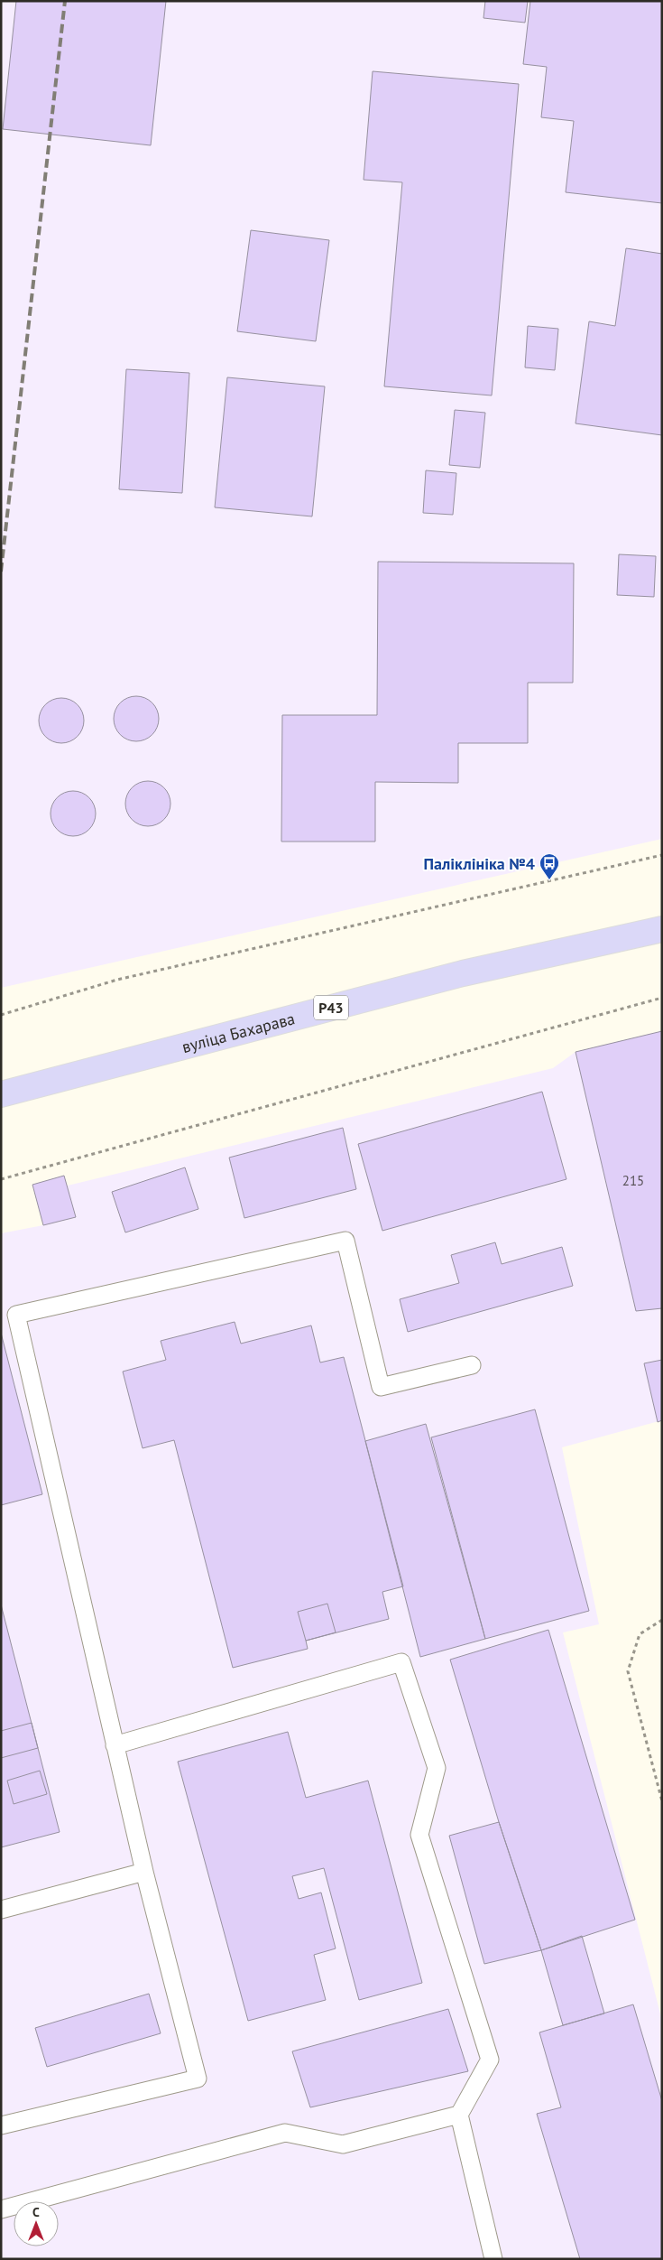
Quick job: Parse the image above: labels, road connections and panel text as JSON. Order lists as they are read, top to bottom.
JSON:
{
  "streets": {
    "main road": ["Р43", "вуліца Бахарава"]
  },
  "places": {
    "bus stop": ["Паліклініка №4"]
  },
  "house_numbers": ["215"],
  "north": "top"
}
